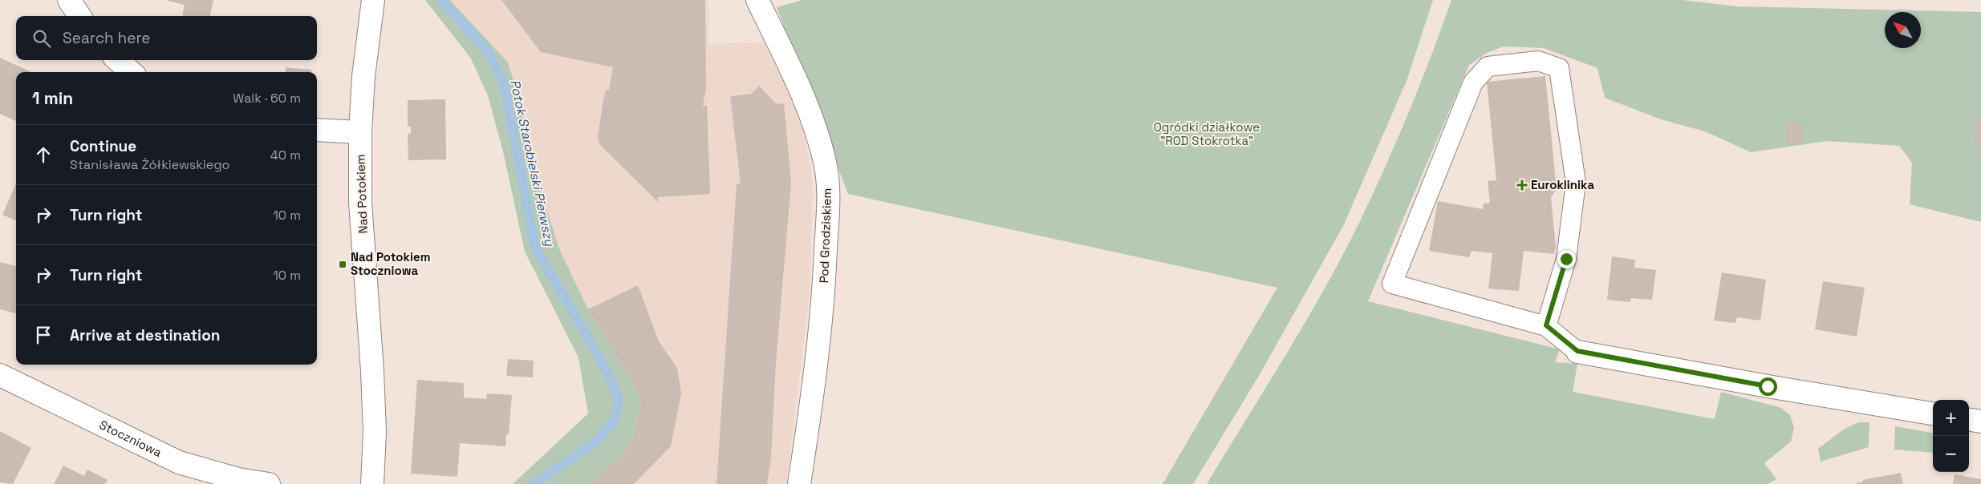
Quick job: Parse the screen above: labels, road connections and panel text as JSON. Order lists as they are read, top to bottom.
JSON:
{
  "streets": {
    "street": ["Nad Potokiem", "Pod Grodziskiem", "Stoczniowa"]
  },
  "water": ["Potok Starobielski Pierwszy"],
  "parks": ["Ogródki działkowe \"ROD Stokrotka\""],
  "places": {
    "health": ["Euroklinika"],
    "transit": ["Nad Potokiem Stoczniowa"]
  },
  "north": "top left",
  "page": {
    "search": "Search here",
    "heading": ["1 min", "Walk · 60 m"],
    "list": [
      ["Continue", "Stanisława Żółkiewskiego", "40 m"],
      ["Turn right", "10 m"],
      ["Turn right", "10 m"],
      "Arrive at destination"
    ],
    "map_buttons": ["+", "−"]
  }
}
